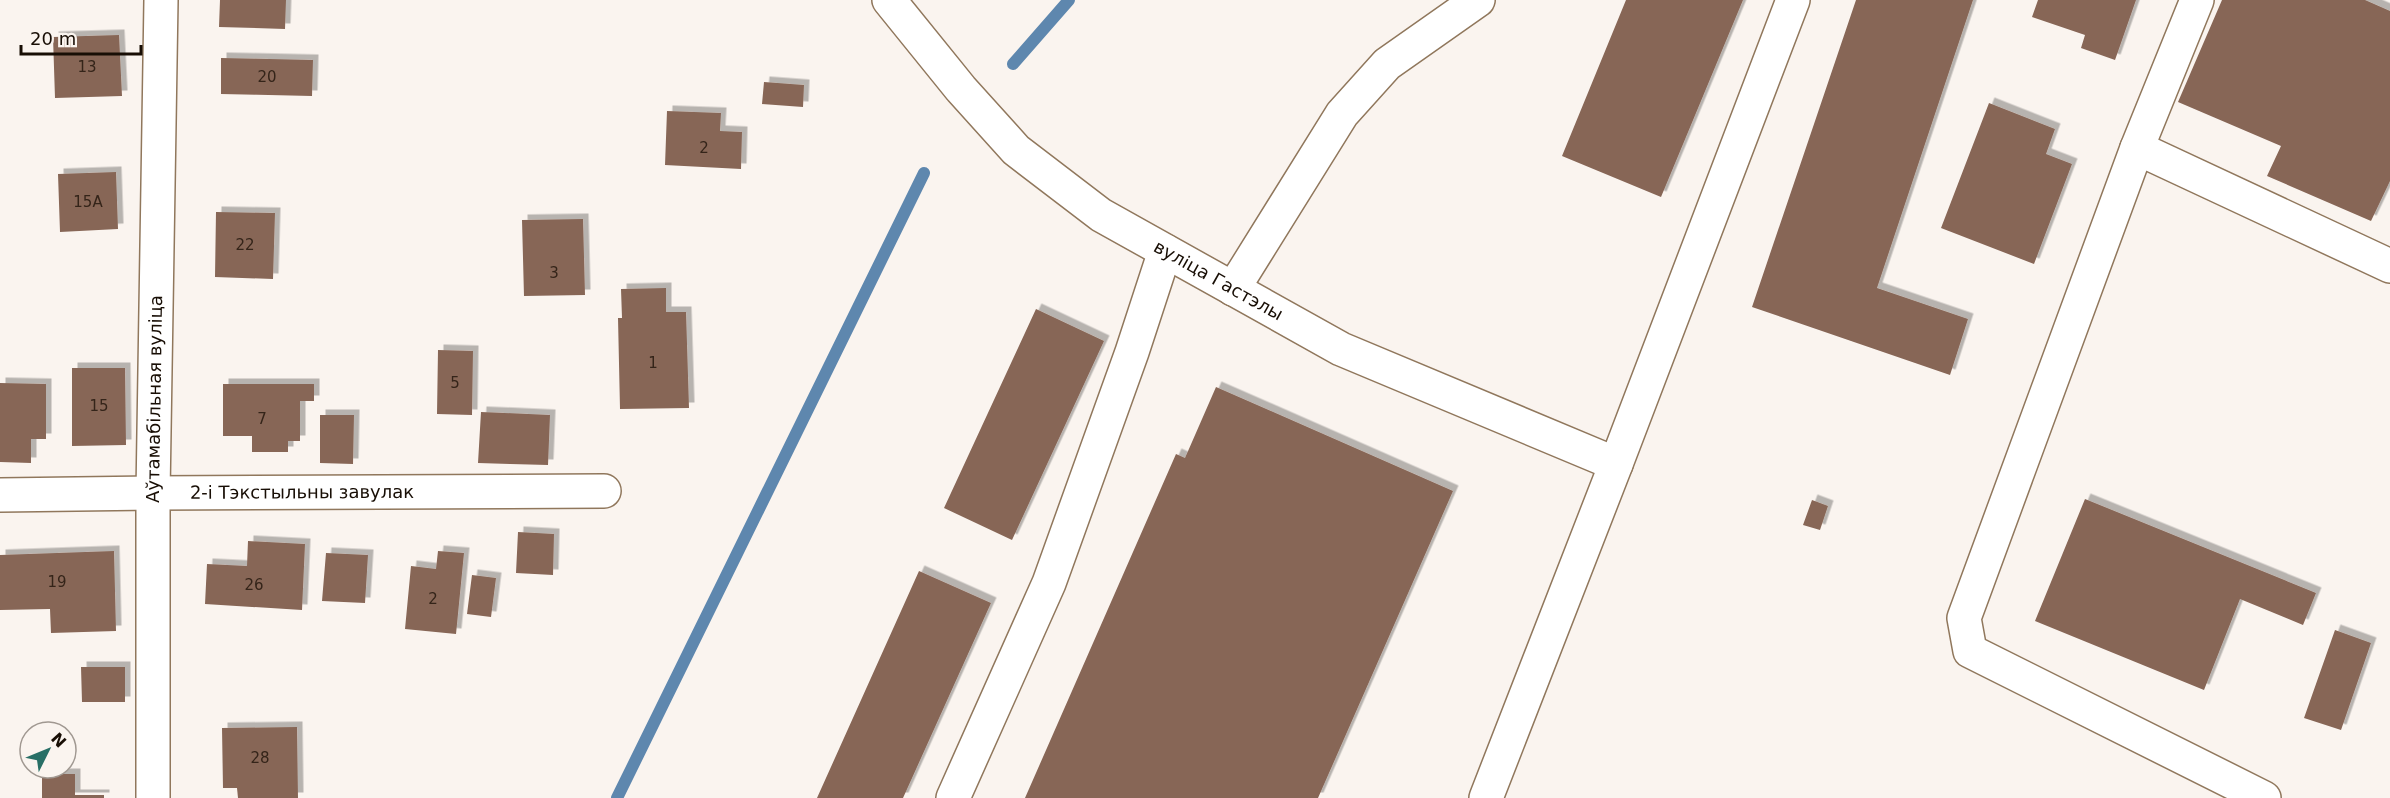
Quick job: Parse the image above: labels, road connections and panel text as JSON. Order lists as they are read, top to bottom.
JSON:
{
  "streets": {
    "street": ["вуліца Гастэлы", "Аўтамабільная вуліца", "2-і Тэкстыльны завулак"]
  },
  "crossings": [
    ["Аўтамабільная вуліца", "2-і Тэкстыльны завулак"]
  ],
  "house_numbers": [
    "13",
    "20",
    "2",
    "15А",
    "22",
    "3",
    "1",
    "5",
    "15",
    "7",
    "19",
    "26",
    "2",
    "28"
  ],
  "scale_bar": "20 m",
  "north": "top right"
}
